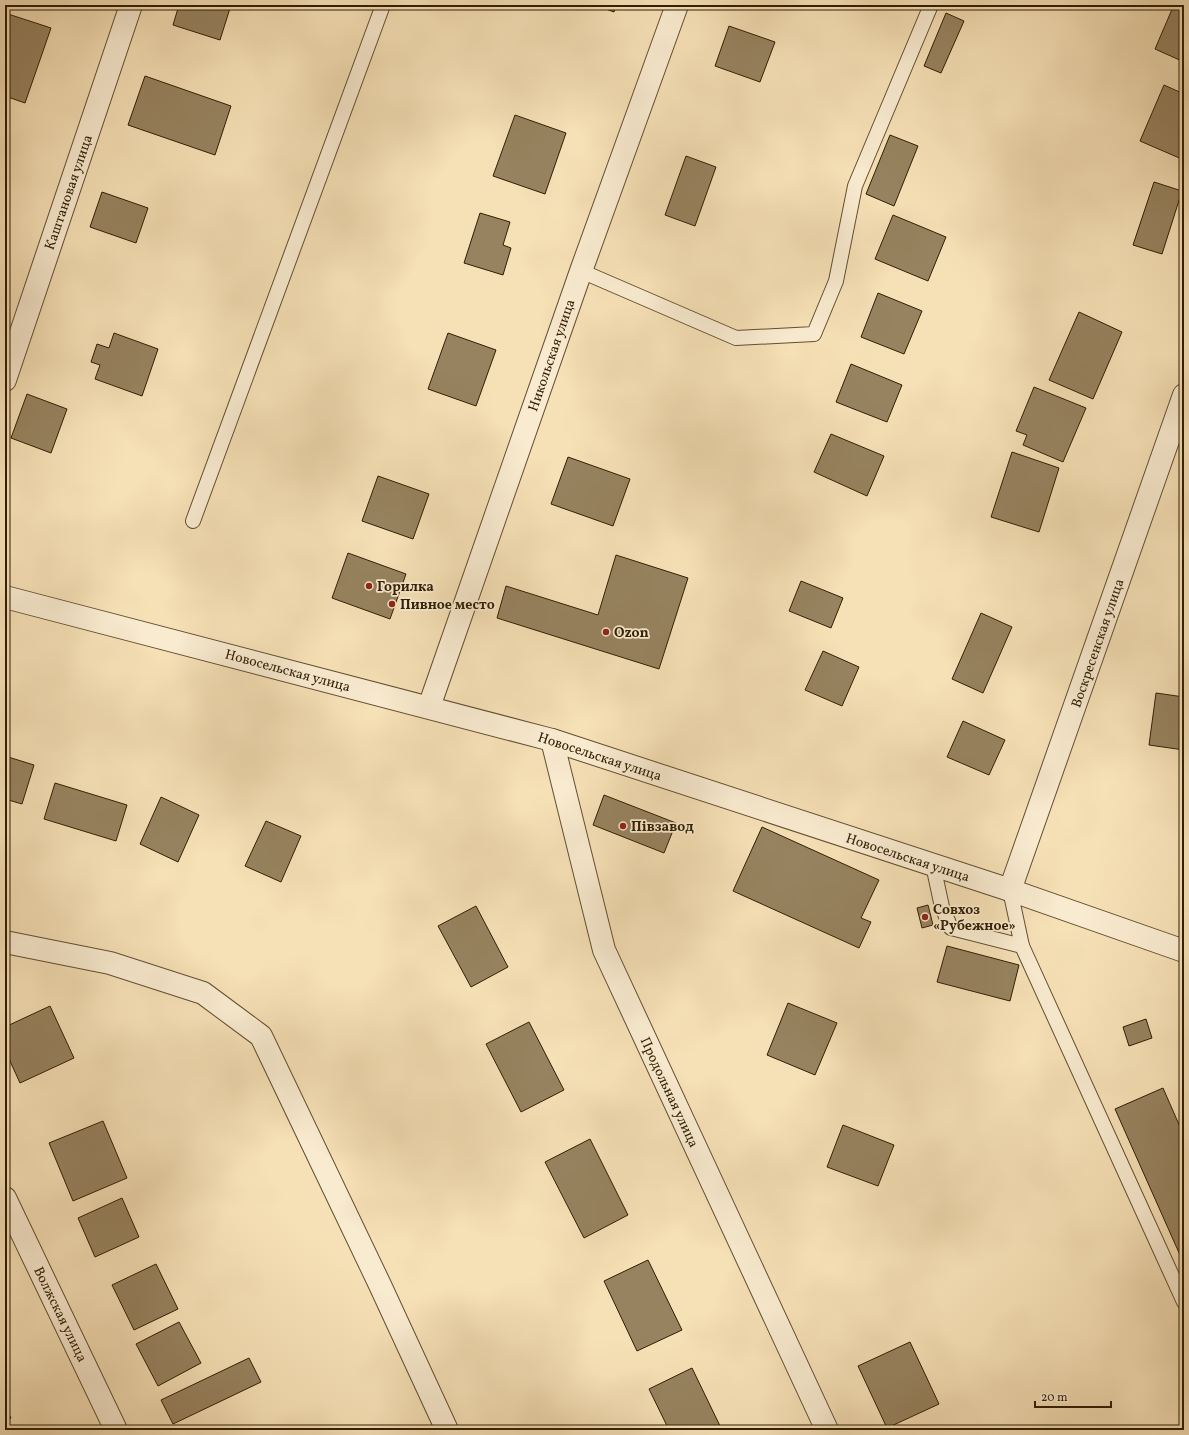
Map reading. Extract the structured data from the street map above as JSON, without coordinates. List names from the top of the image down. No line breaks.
{"streets":{"street":["Каштановая улица","Никольская улица","Воскресенская улица","Новосельская улица","Продольная улица","Волжская улица"]},"crossings":[["Никольская улица","Новосельская улица"],["Воскресенская улица","Новосельская улица"],["Новосельская улица","Продольная улица"]],"places":["Горилка","Пивное место","Ozon","Пiвзавод","Совхоз «Рубежное»"],"scale_bar":"20 m"}
